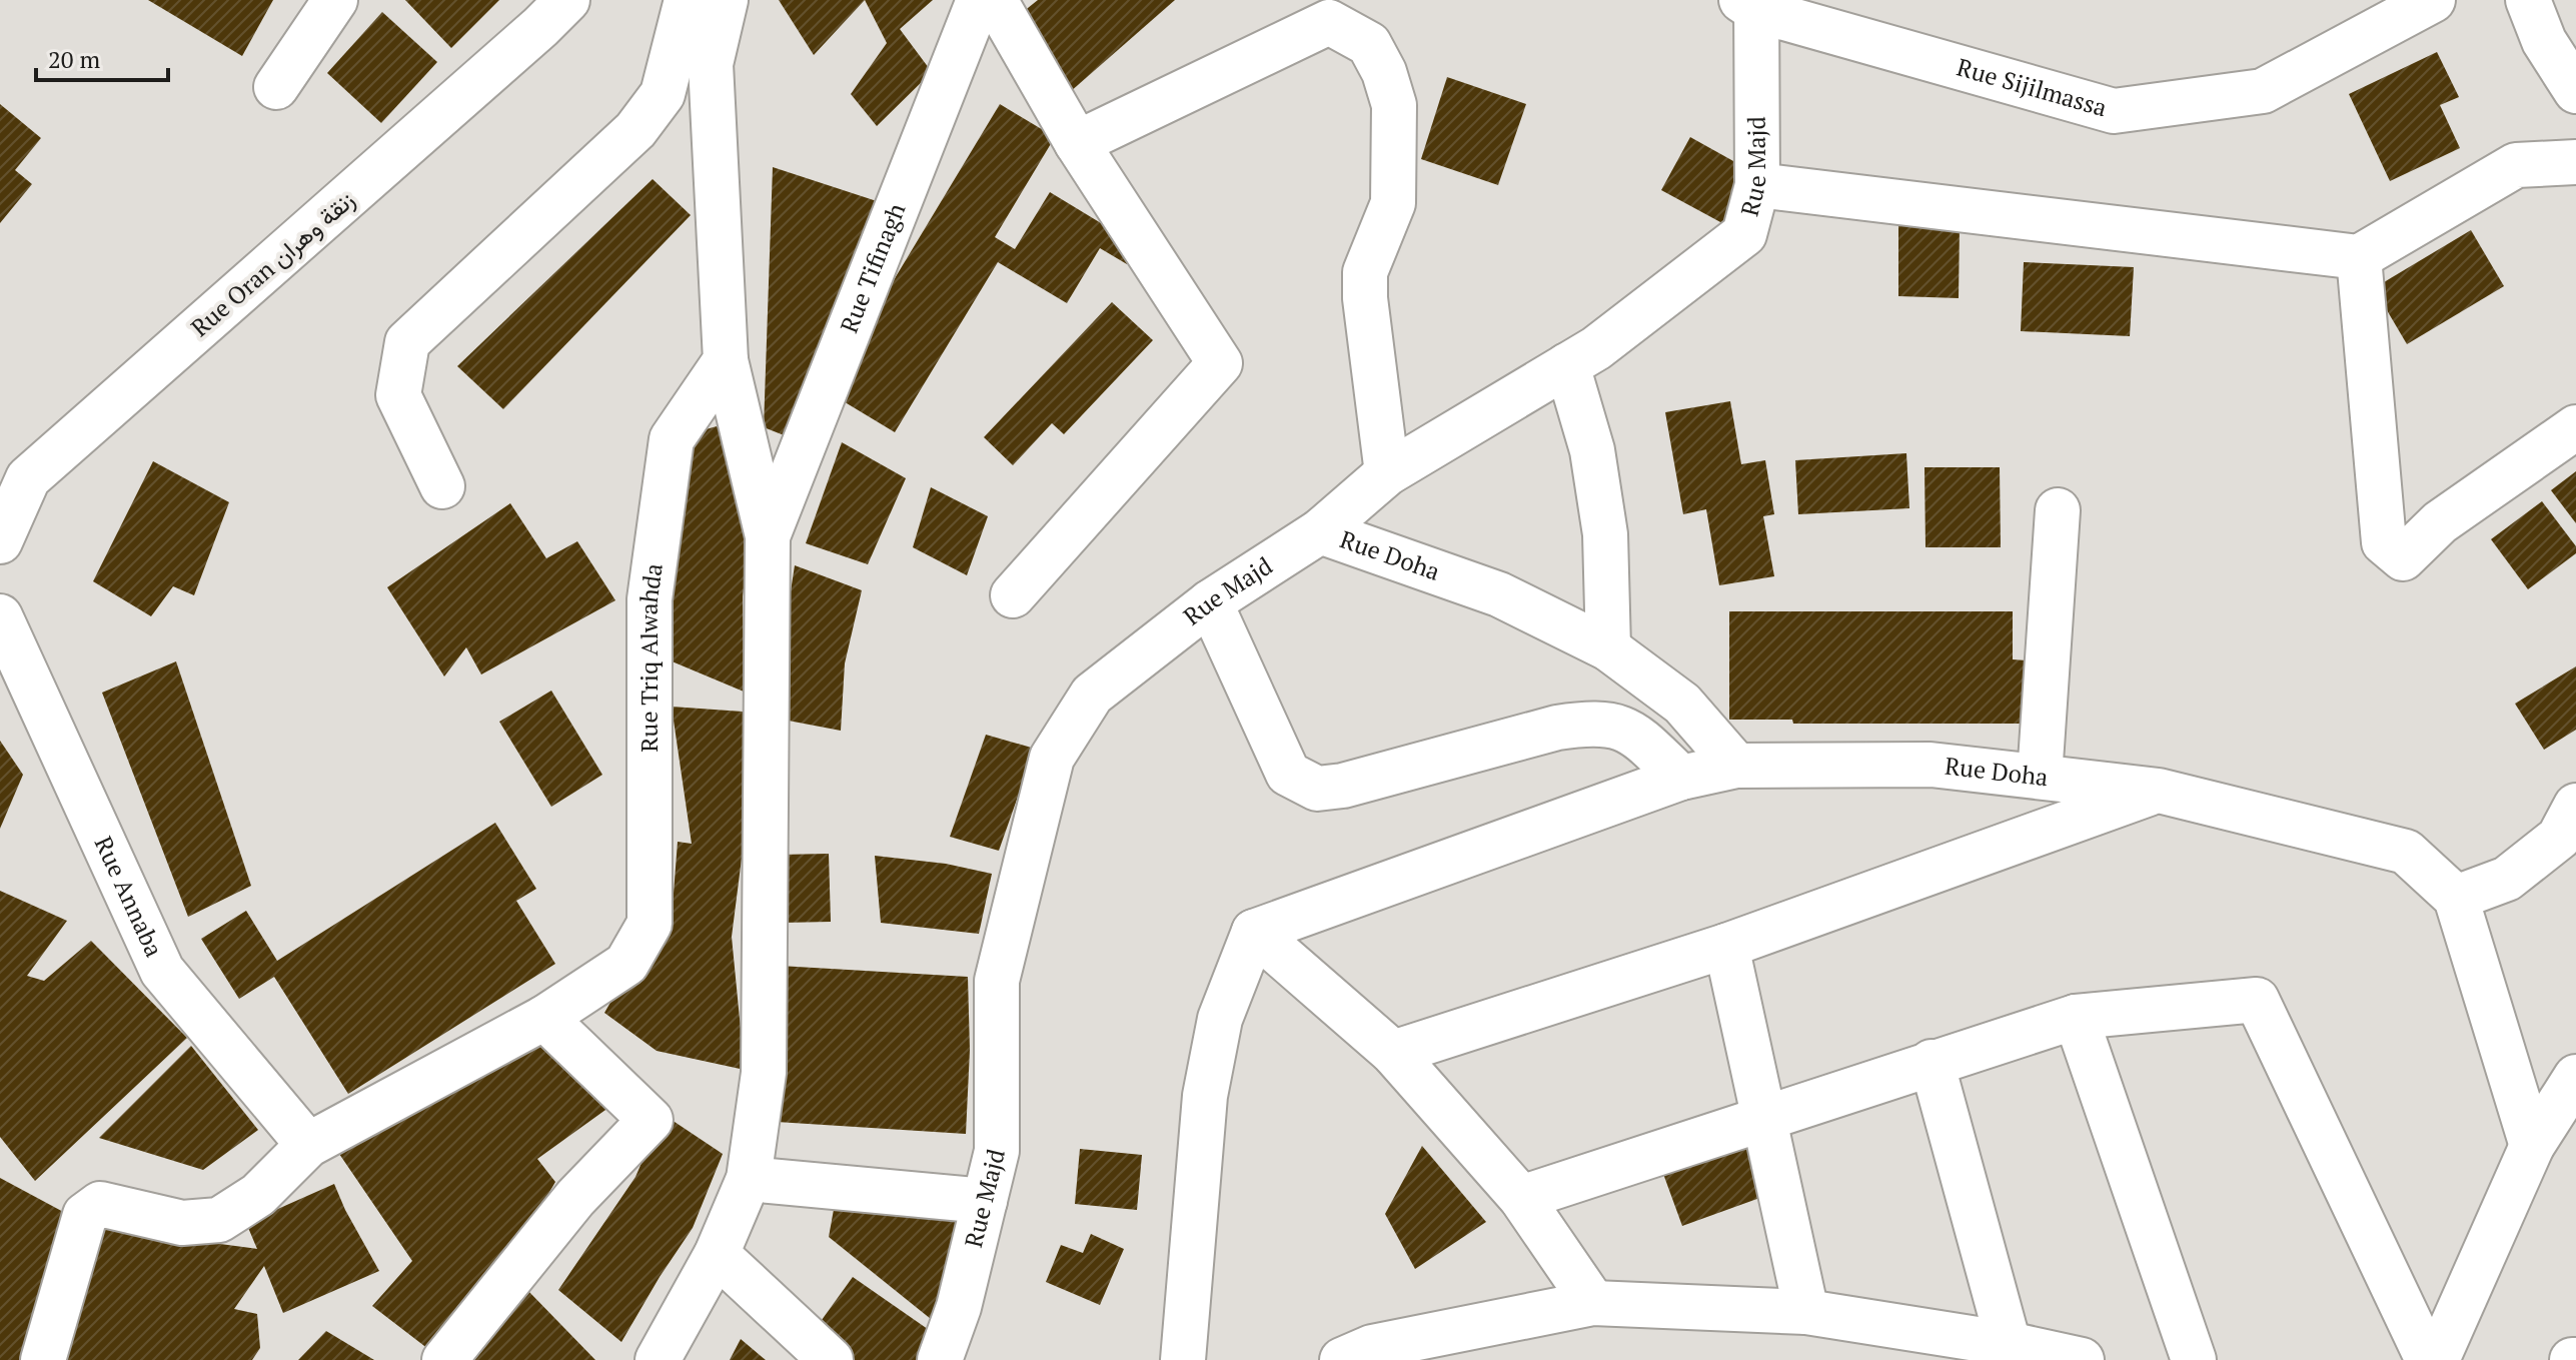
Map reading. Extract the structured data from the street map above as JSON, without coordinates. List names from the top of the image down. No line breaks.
{"streets":{"street":["Rue Sijilmassa","Rue Majd","Rue Oran زنقة وهران","Rue Tifinagh","Rue Doha","Rue Triq Alwahda","Rue Annaba"]},"crossings":[["Rue Sijilmassa","Rue Majd"],["Rue Majd","Rue Doha"],["Rue Triq Alwahda","Rue Annaba"]],"scale_bar":"20 m"}
